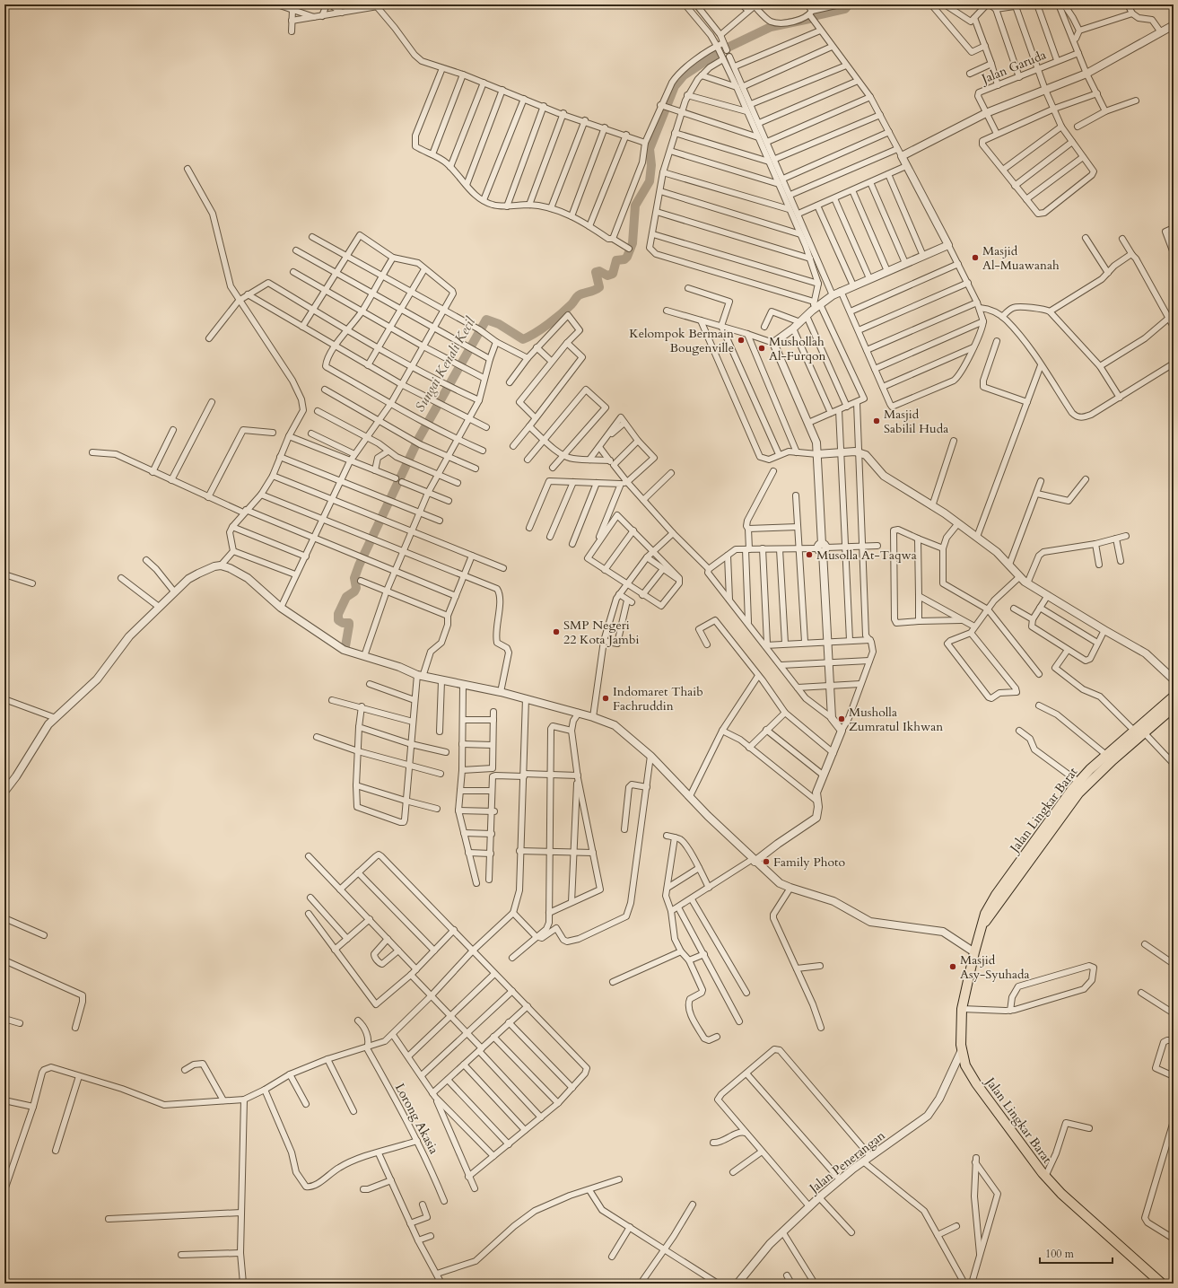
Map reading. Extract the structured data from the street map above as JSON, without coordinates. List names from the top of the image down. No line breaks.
{"streets":{"highway":["Jalan Lingkar Barat"],"street":["Jalan Garuda","Lorong Akasia","Jalan Penerangan"]},"crossings":[["Jalan Lingkar Barat","Jalan Penerangan"]],"water":["Sungai Kenali Kecil"],"places":["Masjid Al-Muawanah","Kelompok Bermain Bougenville","Mushollah Al-Furqon","Masjid Sabilil Huda","Musolla At-Taqwa","SMP Negeri 22 Kota Jambi","Indomaret Thaib Fachruddin","Musholla Zumratul Ikhwan","Family Photo","Masjid Asy-Syuhada"],"scale_bar":"100 m"}
